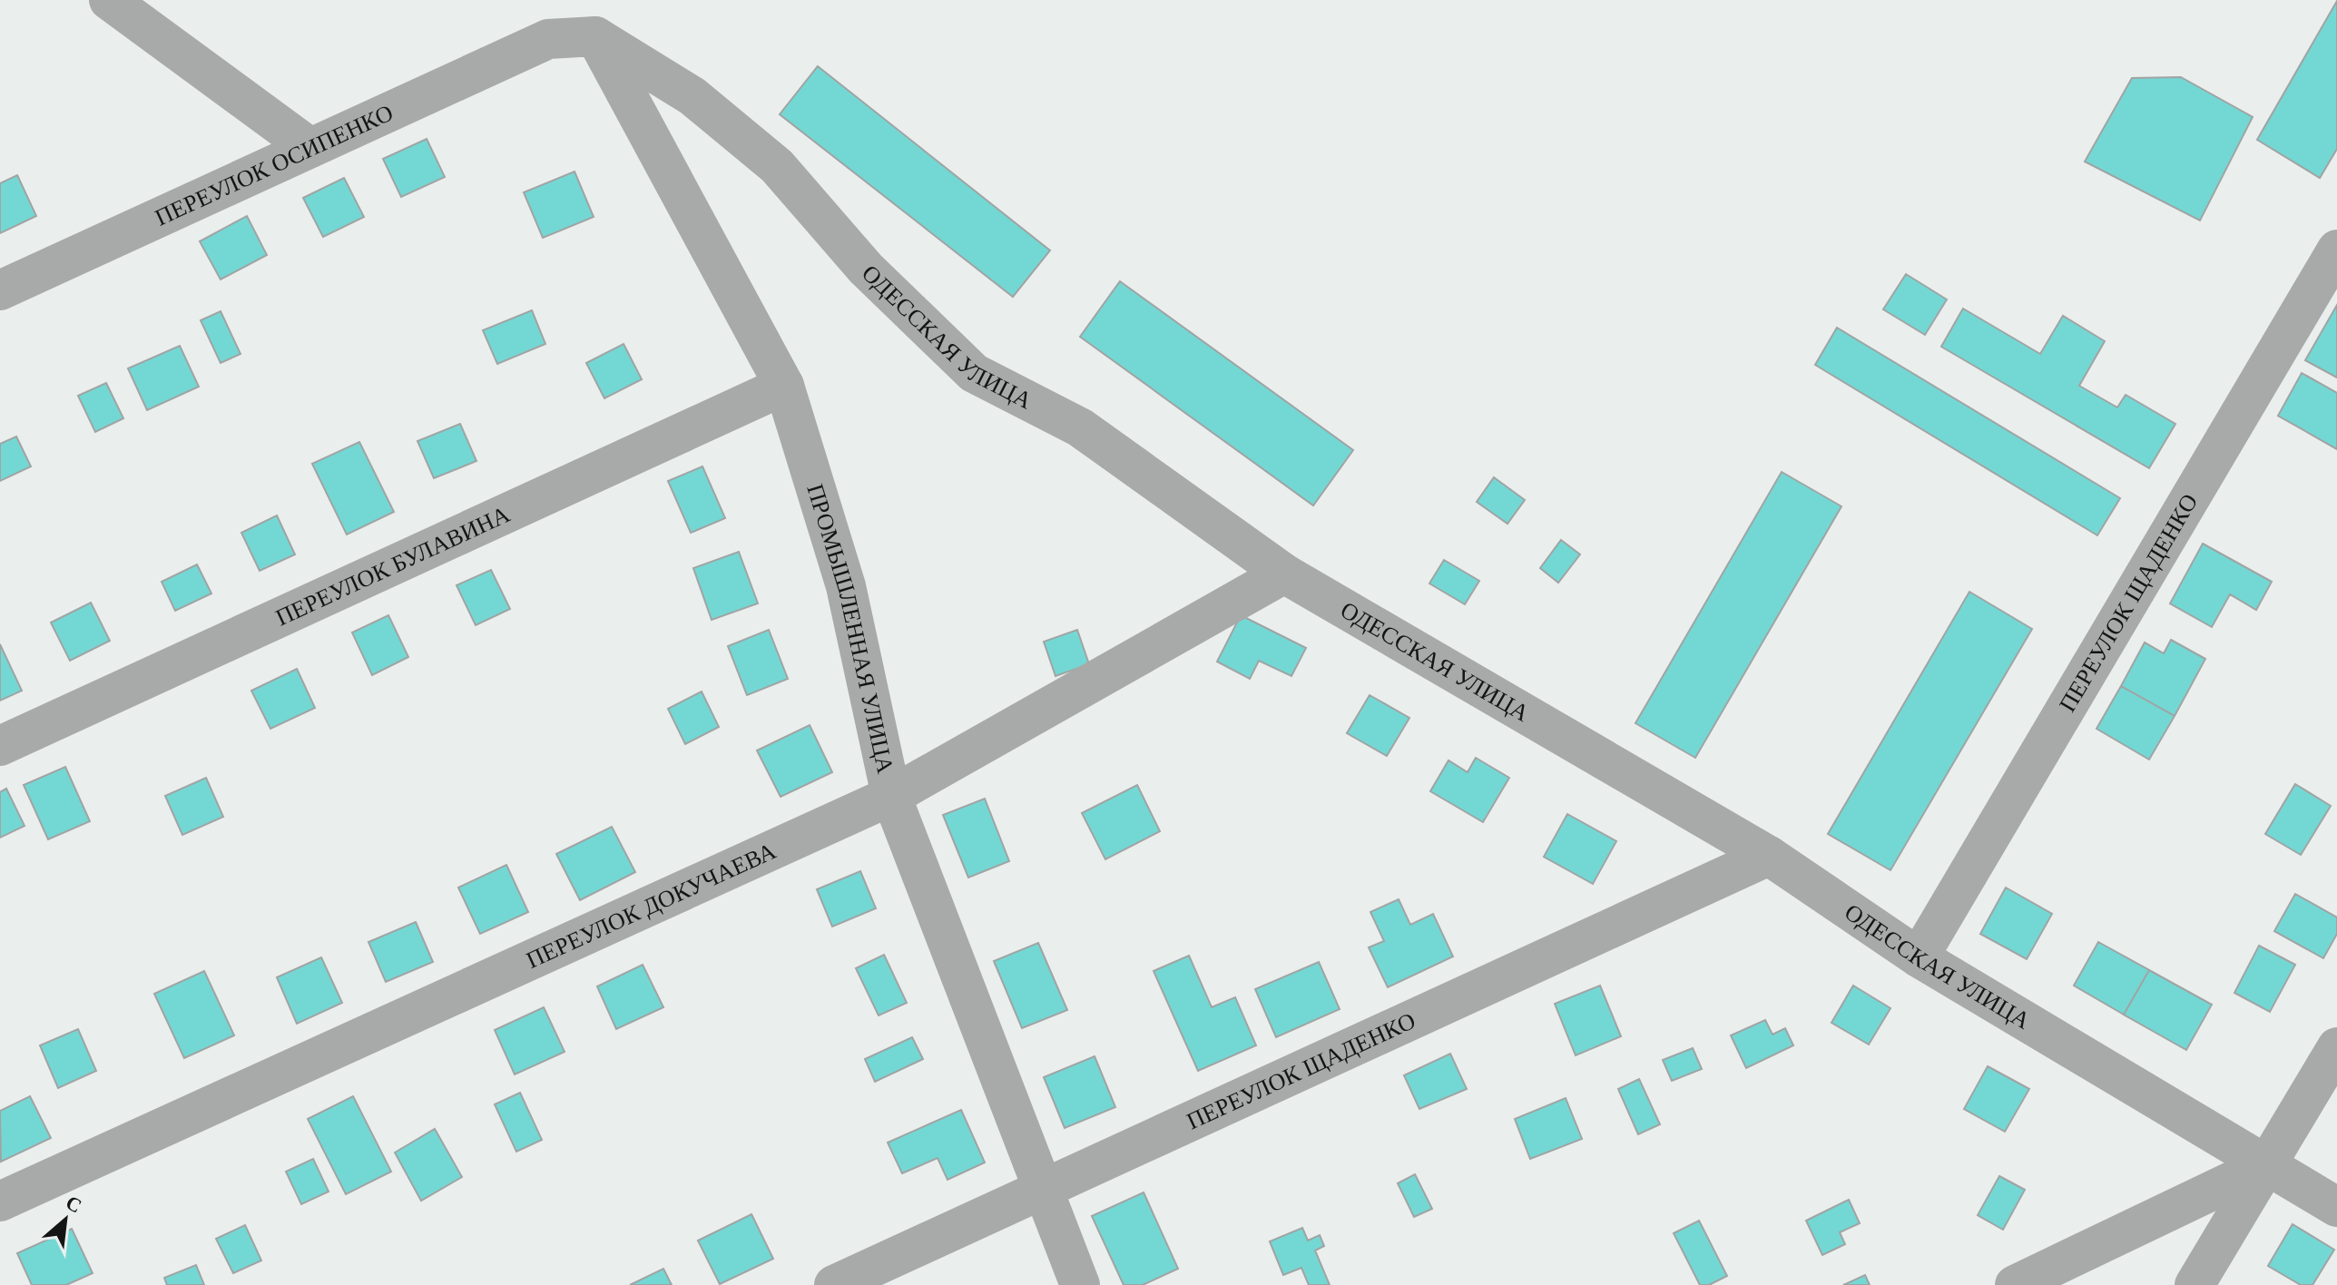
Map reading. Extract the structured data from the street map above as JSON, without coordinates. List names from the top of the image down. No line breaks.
{"streets":{"street":["ПЕРЕУЛОК ОСИПЕНКО","ОДЕССКАЯ УЛИЦА","ПЕРЕУЛОК БУЛАВИНА","ПЕРЕУЛОК ЩАДЕНКО","ПРОМЫШЛЕННАЯ УЛИЦА","ПЕРЕУЛОК ДОКУЧАЕВА"]},"crossings":[["ПЕРЕУЛОК ОСИПЕНКО","ОДЕССКАЯ УЛИЦА"],["ПЕРЕУЛОК ОСИПЕНКО","ПРОМЫШЛЕННАЯ УЛИЦА"],["ОДЕССКАЯ УЛИЦА","ПЕРЕУЛОК ЩАДЕНКО"],["ОДЕССКАЯ УЛИЦА","ПРОМЫШЛЕННАЯ УЛИЦА"],["ОДЕССКАЯ УЛИЦА","ПЕРЕУЛОК ДОКУЧАЕВА"],["ПЕРЕУЛОК БУЛАВИНА","ПРОМЫШЛЕННАЯ УЛИЦА"],["ПЕРЕУЛОК ЩАДЕНКО","ПРОМЫШЛЕННАЯ УЛИЦА"],["ПРОМЫШЛЕННАЯ УЛИЦА","ПЕРЕУЛОК ДОКУЧАЕВА"]],"north":"top right"}
